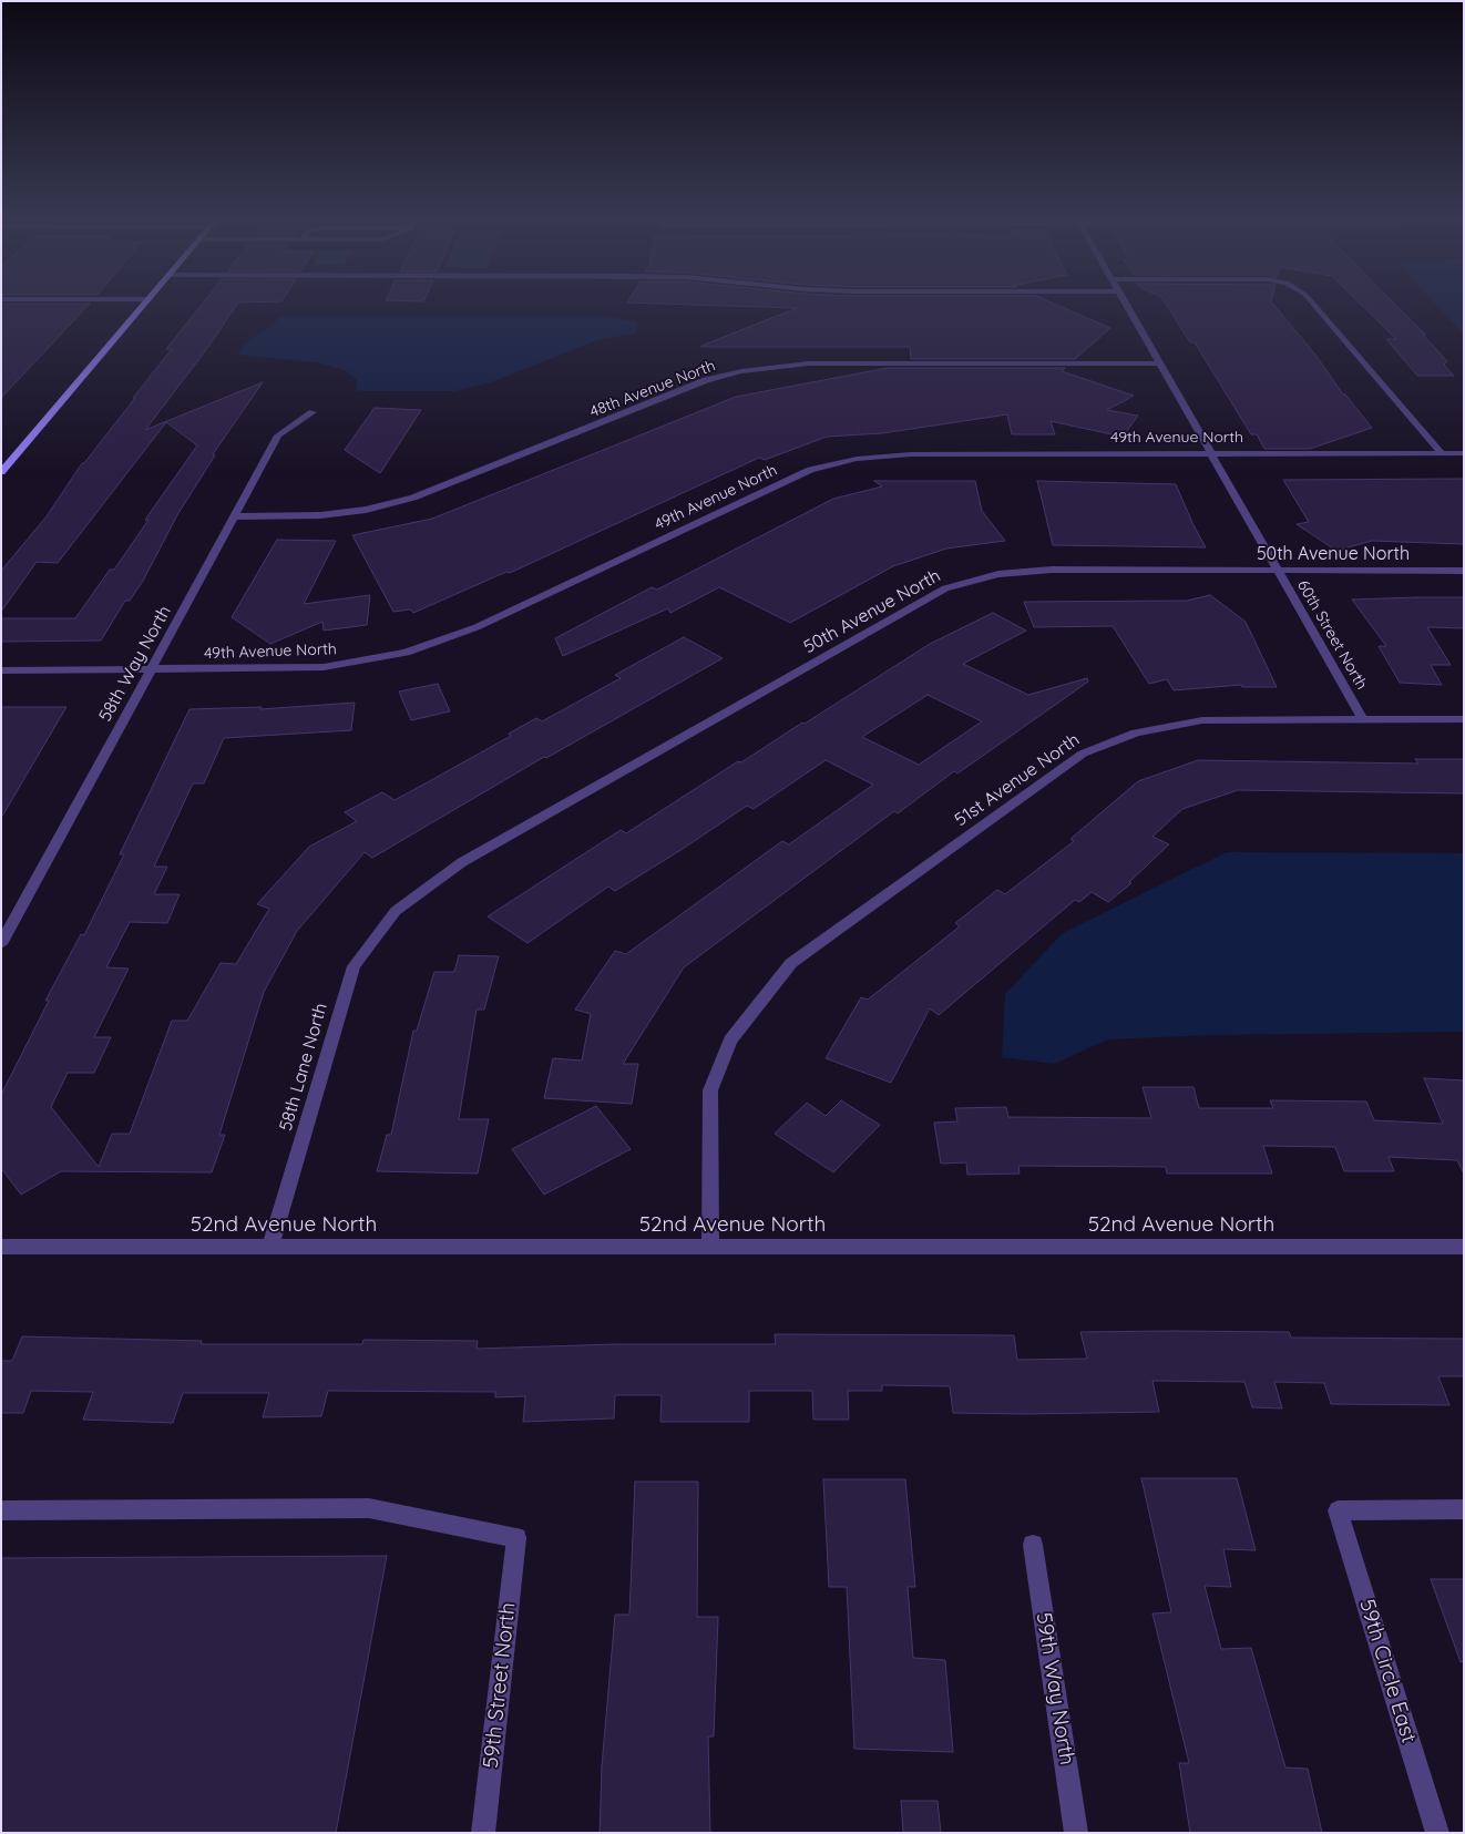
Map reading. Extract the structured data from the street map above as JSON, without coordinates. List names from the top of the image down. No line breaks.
{"streets":{"street":["48th Avenue North","49th Avenue North","50th Avenue North","60th Street North","58th Way North","51st Avenue North","58th Lane North","52nd Avenue North","59th Circle East","59th Street North","59th Way North"]},"crossings":[["48th Avenue North","60th Street North"],["48th Avenue North","58th Way North"],["49th Avenue North","60th Street North"],["49th Avenue North","58th Way North"],["50th Avenue North","60th Street North"],["50th Avenue North","58th Lane North"],["60th Street North","51st Avenue North"],["51st Avenue North","52nd Avenue North"],["58th Lane North","52nd Avenue North"]]}
